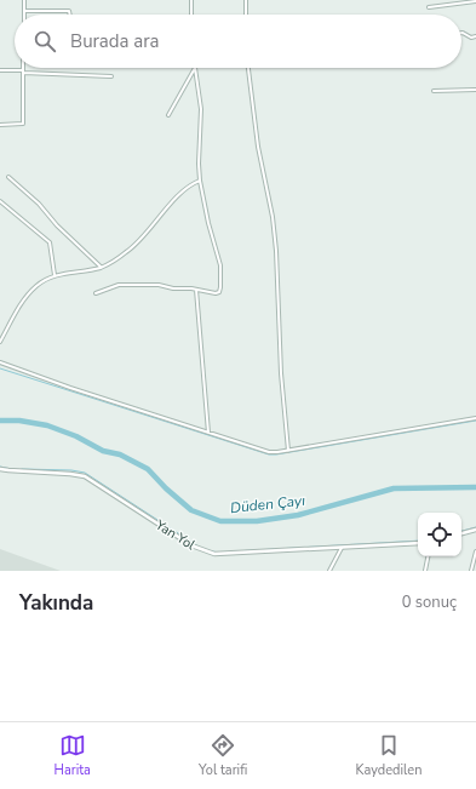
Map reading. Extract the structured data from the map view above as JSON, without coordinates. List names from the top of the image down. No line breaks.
{"streets":{"street":["Yan Yol"]},"water":["Düden Çayı"],"page":{"search":"Burada ara","heading":["Yakında","0 sonuç"],"nav":["Harita","Yol tarifi","Kaydedilen"]}}
